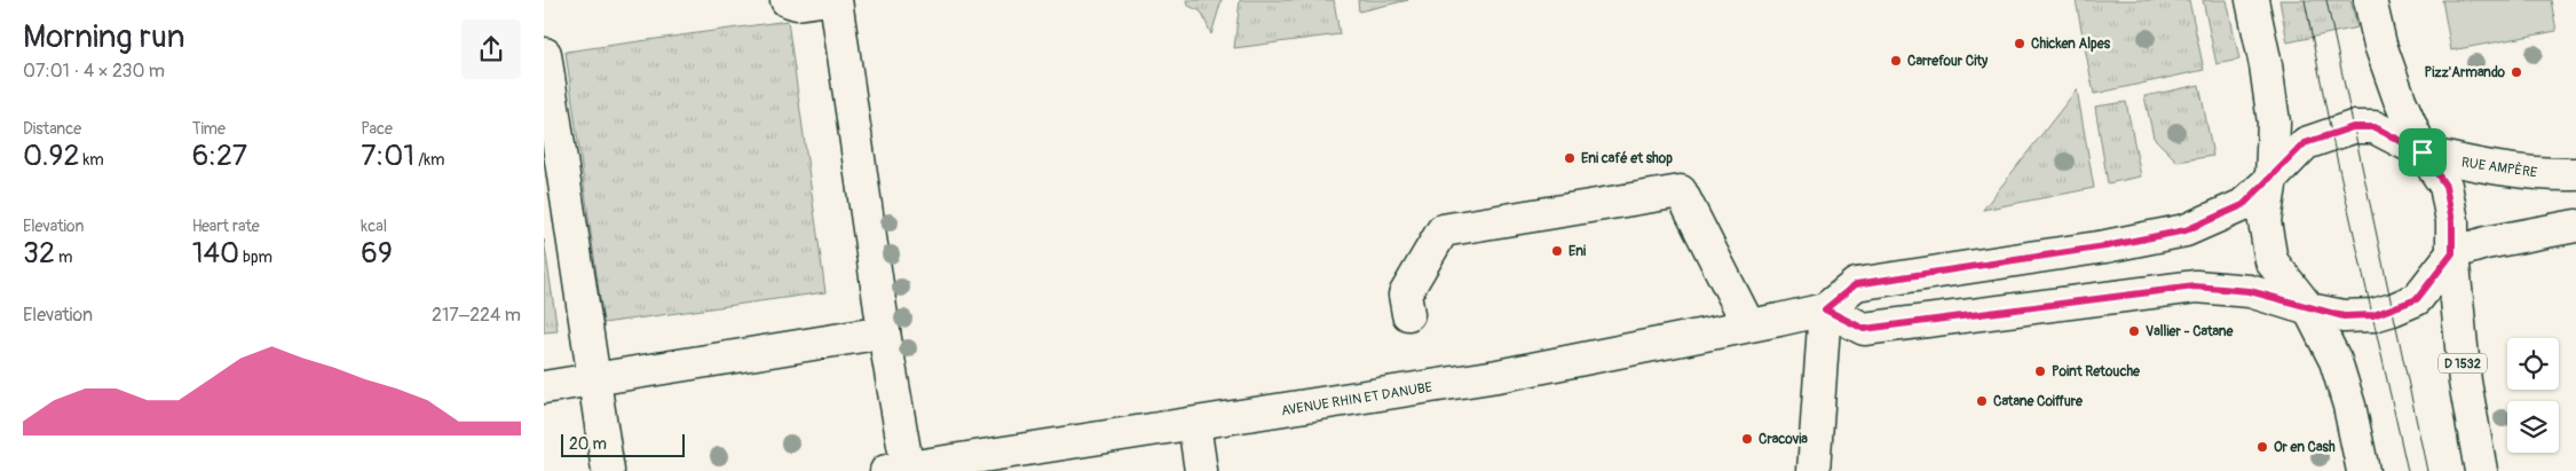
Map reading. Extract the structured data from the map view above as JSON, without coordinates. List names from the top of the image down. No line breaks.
{"streets":{"street":["RUE AMPÈRE","D 1532","AVENUE RHIN ET DANUBE"]},"crossings":[["RUE AMPÈRE","D 1532"],["RUE AMPÈRE","AVENUE RHIN ET DANUBE"],["D 1532","AVENUE RHIN ET DANUBE"]],"places":["Chicken Alpes","Carrefour City","Pizz'Armando","Eni café et shop","Eni","Vallier - Catane","Point Retouche","Catane Coiffure","Cracovia","Or en Cash"],"scale_bar":"20 m","page":{"heading":["Morning run","07:01 · 4 × 230 m"],"stats":[["Distance","0.92 km"],["Time","6:27"],["Pace","7:01 /km"],["Elevation","32 m"],["Heart rate","140 bpm"],["kcal","69"]],"chart":["Elevation","217–224 m"],"scale":"20 m"}}
